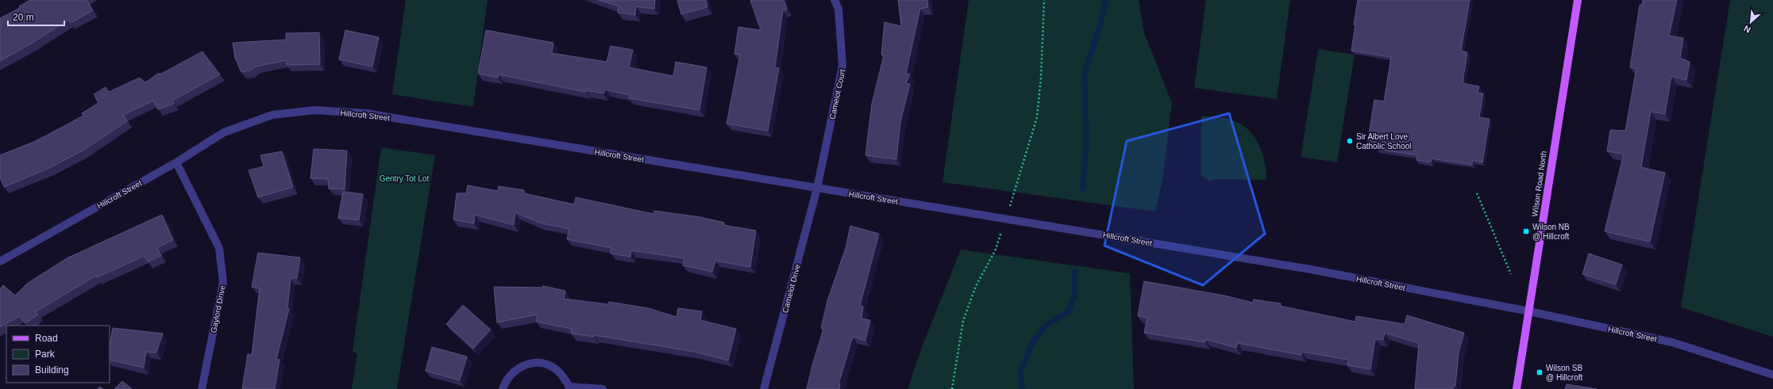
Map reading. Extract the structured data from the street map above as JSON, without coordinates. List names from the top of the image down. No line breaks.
{"streets":{"main road":["Wilson Road North"],"street":["Camelot Court","Hillcroft Street","Camelot Drive","Gaylord Drive"]},"crossings":[["Camelot Court","Hillcroft Street"],["Camelot Court","Camelot Drive"],["Hillcroft Street","Wilson Road North"],["Hillcroft Street","Camelot Drive"],["Hillcroft Street","Gaylord Drive"]],"parks":["Gentry Tot Lot"],"places":{"other":["Sir Albert Love Catholic School"],"transit":["Wilson NB @ Hillcroft","Wilson SB @ Hillcroft"]},"legend":["Road","Park","Building"],"scale_bar":"20 m","north":"bottom left"}
